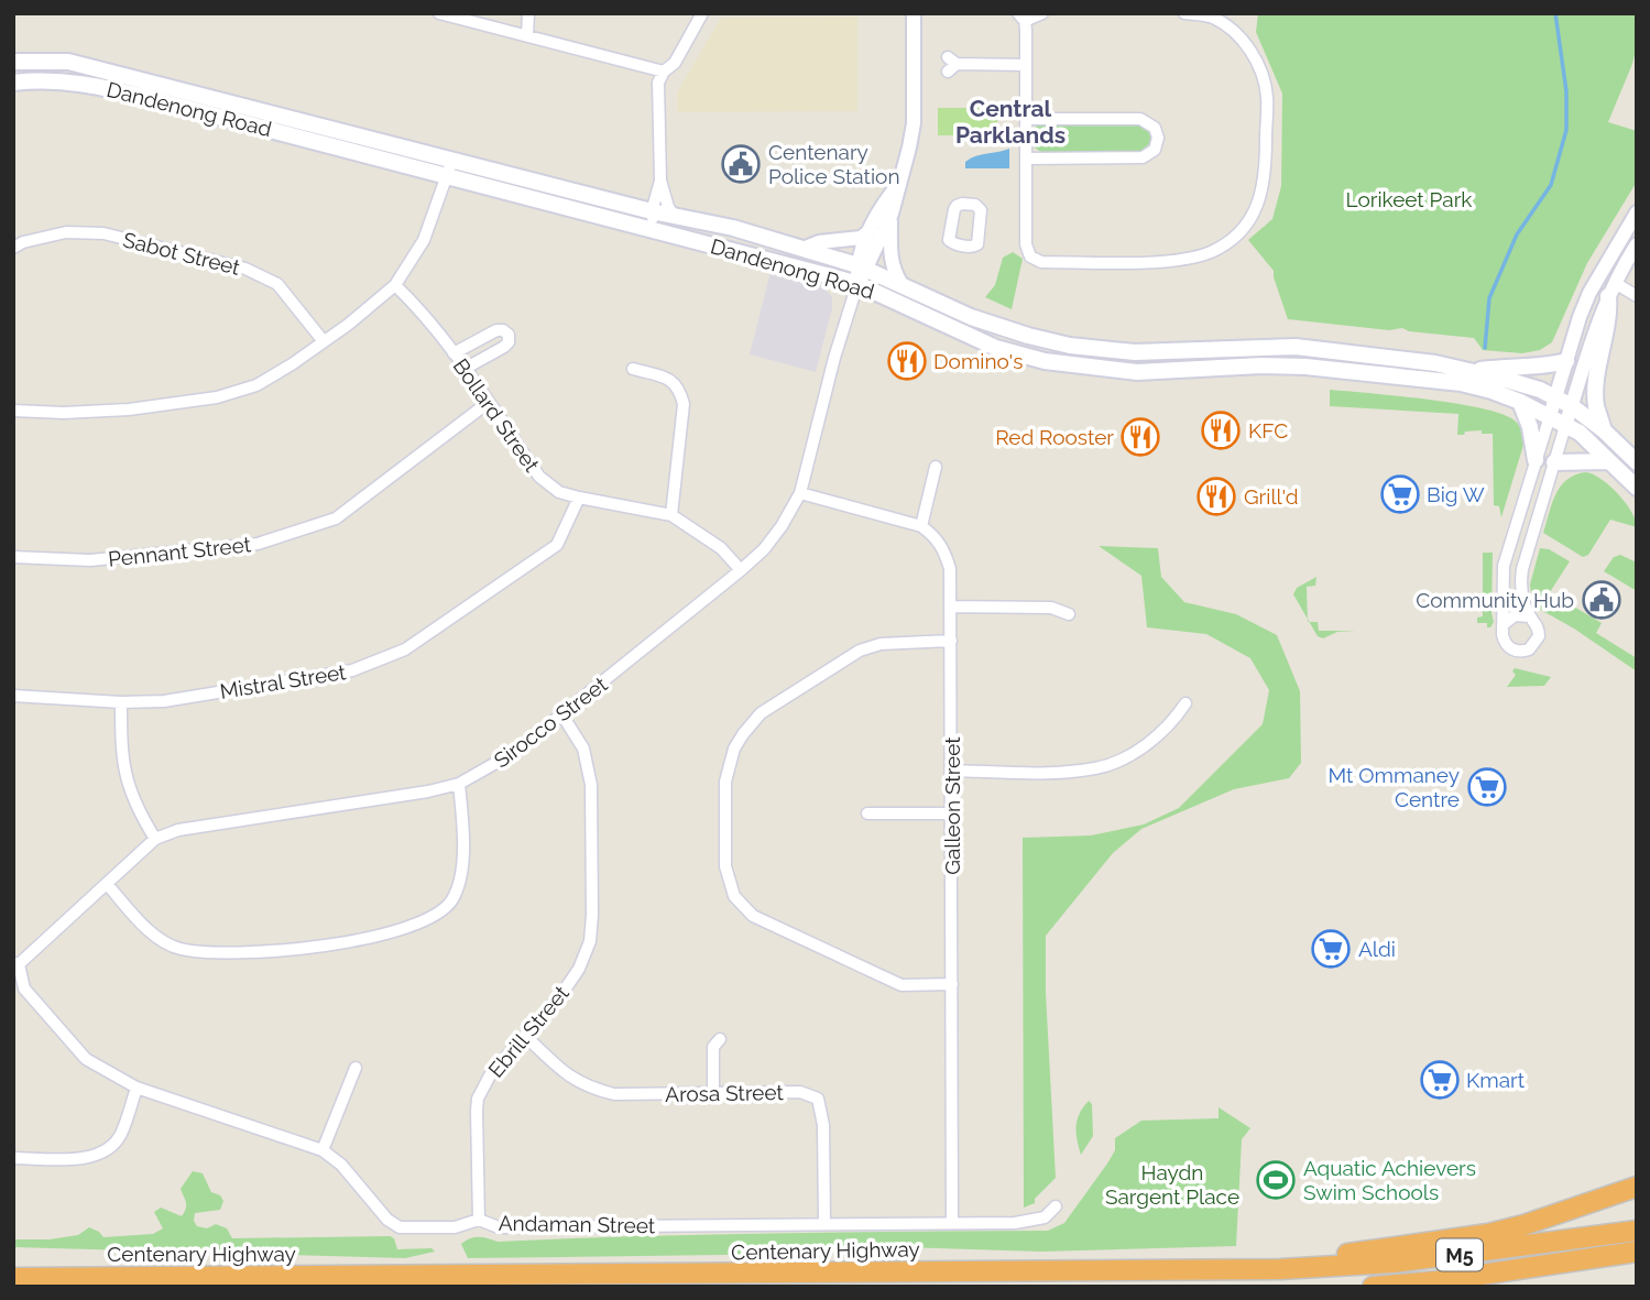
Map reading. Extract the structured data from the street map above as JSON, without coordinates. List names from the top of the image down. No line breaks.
{"streets":{"highway":["Centenary Highway","M5"],"main road":["Dandenong Road"],"street":["Sabot Street","Bollard Street","Pennant Street","Mistral Street","Sirocco Street","Galleon Street","Ebrill Street","Arosa Street","Andaman Street"]},"crossings":[["Dandenong Road","Sirocco Street"],["Bollard Street","Pennant Street"],["Bollard Street","Mistral Street"],["Bollard Street","Sirocco Street"],["Sirocco Street","Ebrill Street"],["Sirocco Street","Andaman Street"],["Galleon Street","Andaman Street"],["Ebrill Street","Arosa Street"],["Ebrill Street","Andaman Street"],["Arosa Street","Andaman Street"]],"districts":["Central Parklands"],"parks":["Lorikeet Park","Haydn Sargent Place"],"places":{"public building":["Centenary Police Station","Community Hub"],"restaurant":["Domino's","KFC","Red Rooster","Grill'd"],"supermarket":["Big W","Mt Ommaney Centre","Aldi","Kmart"],"sports":["Aquatic Achievers Swim Schools"]}}
